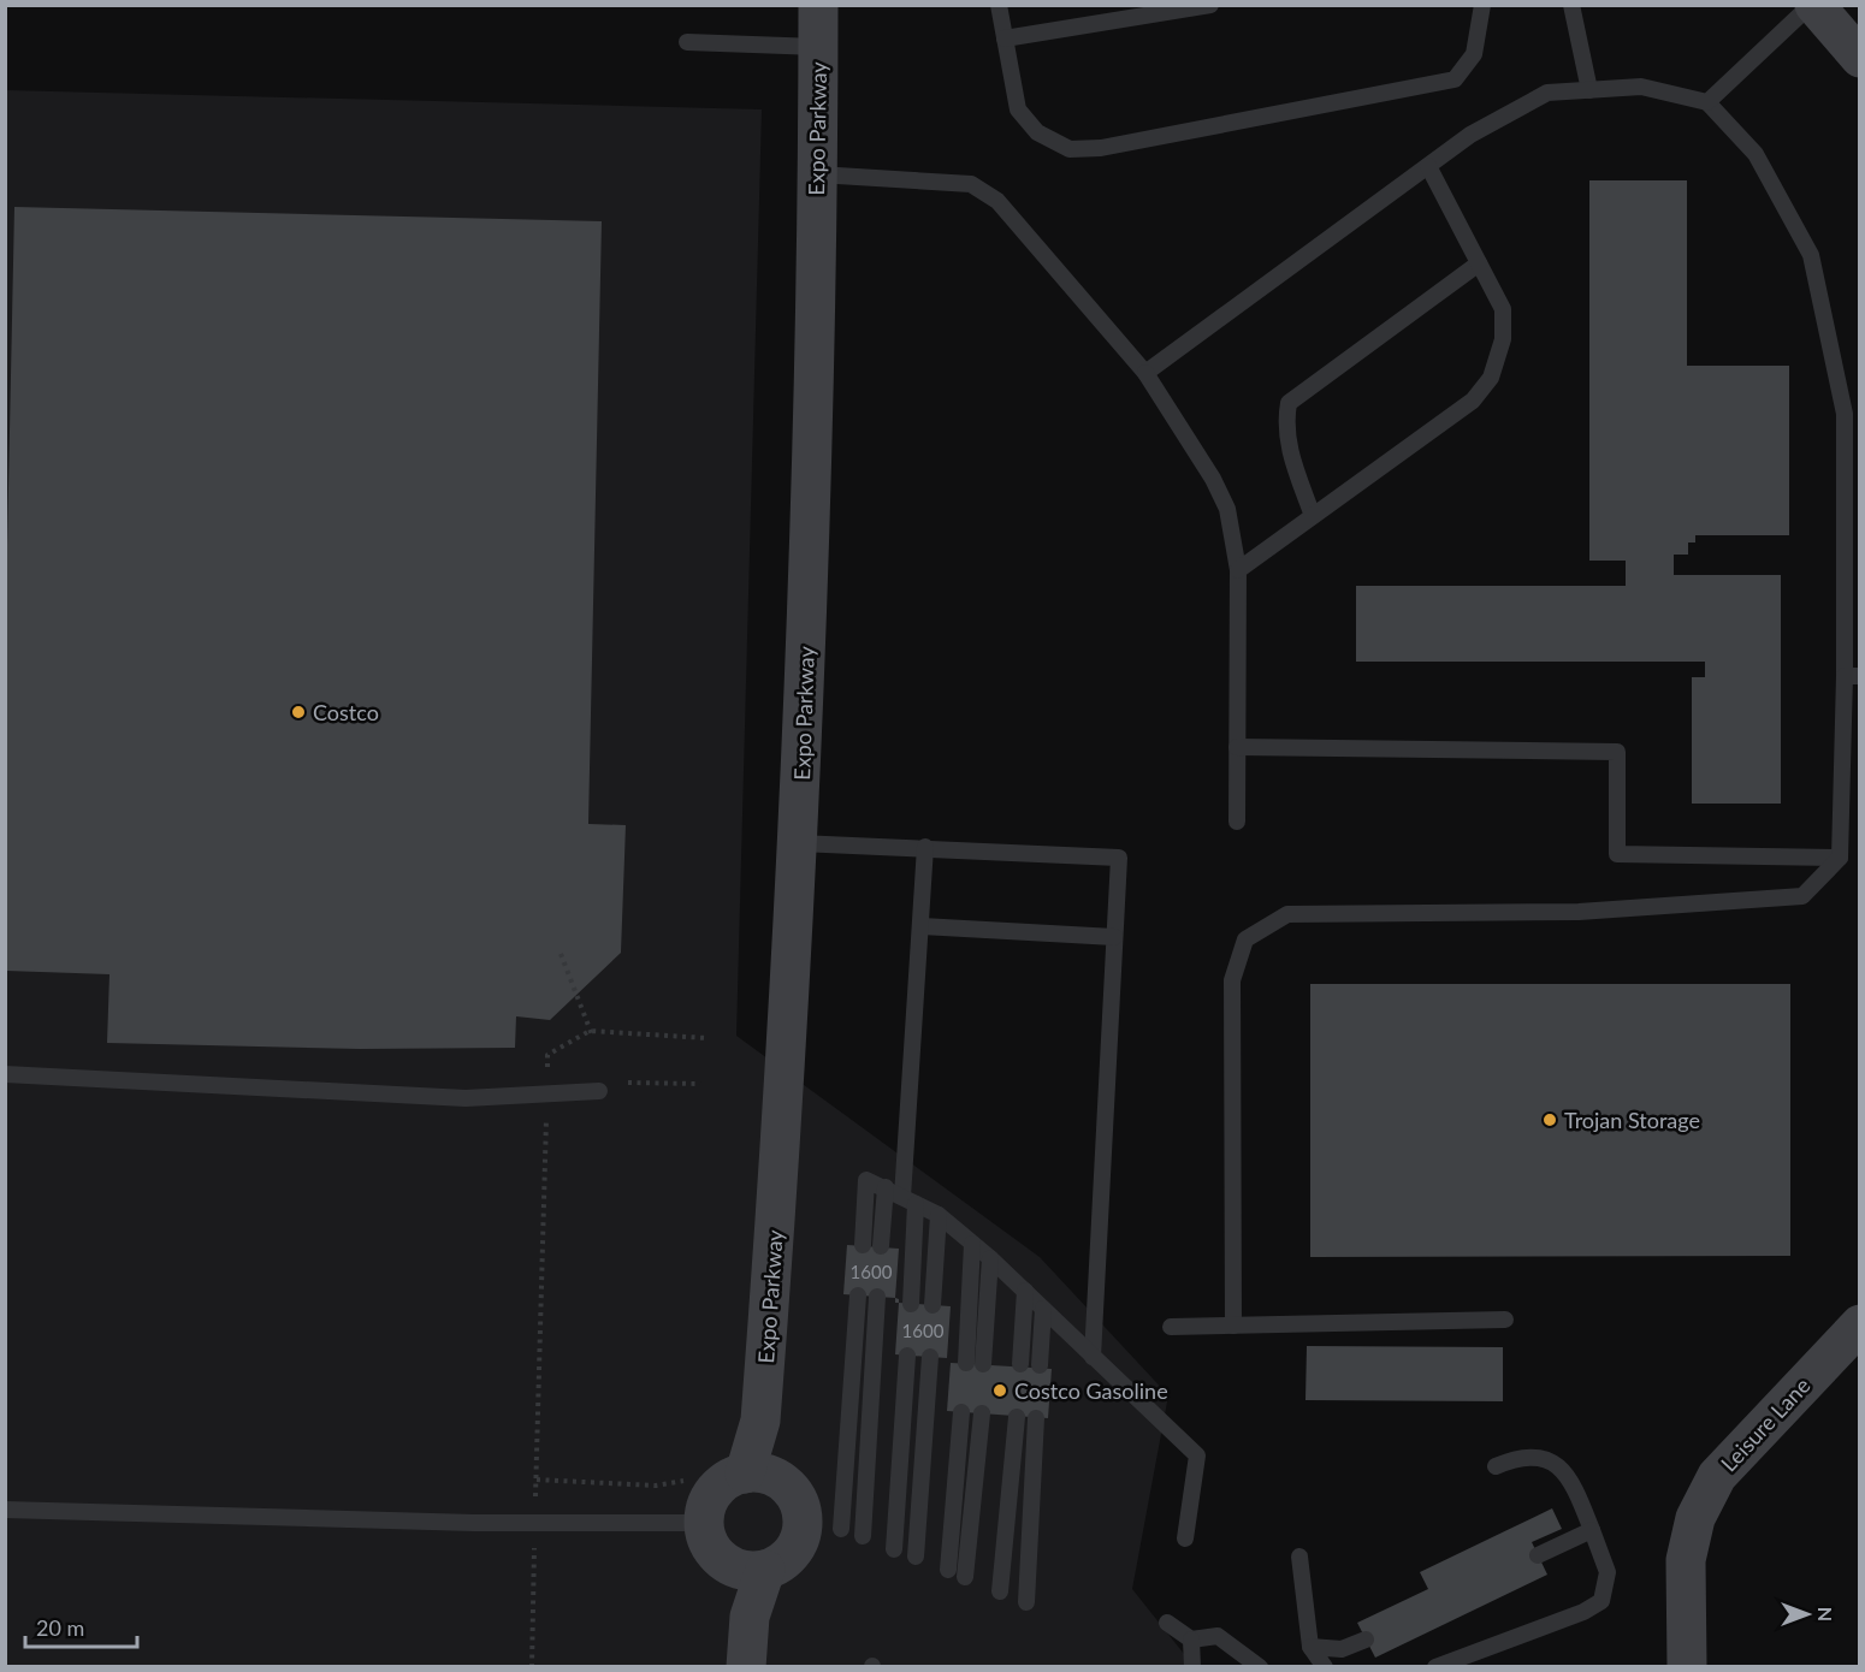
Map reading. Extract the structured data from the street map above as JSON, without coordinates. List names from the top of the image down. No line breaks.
{"streets":{"street":["Expo Parkway","Leisure Lane"]},"places":["Costco","Trojan Storage","Costco Gasoline"],"house_numbers":["1600","1600"],"scale_bar":"20 m","north":"right"}
